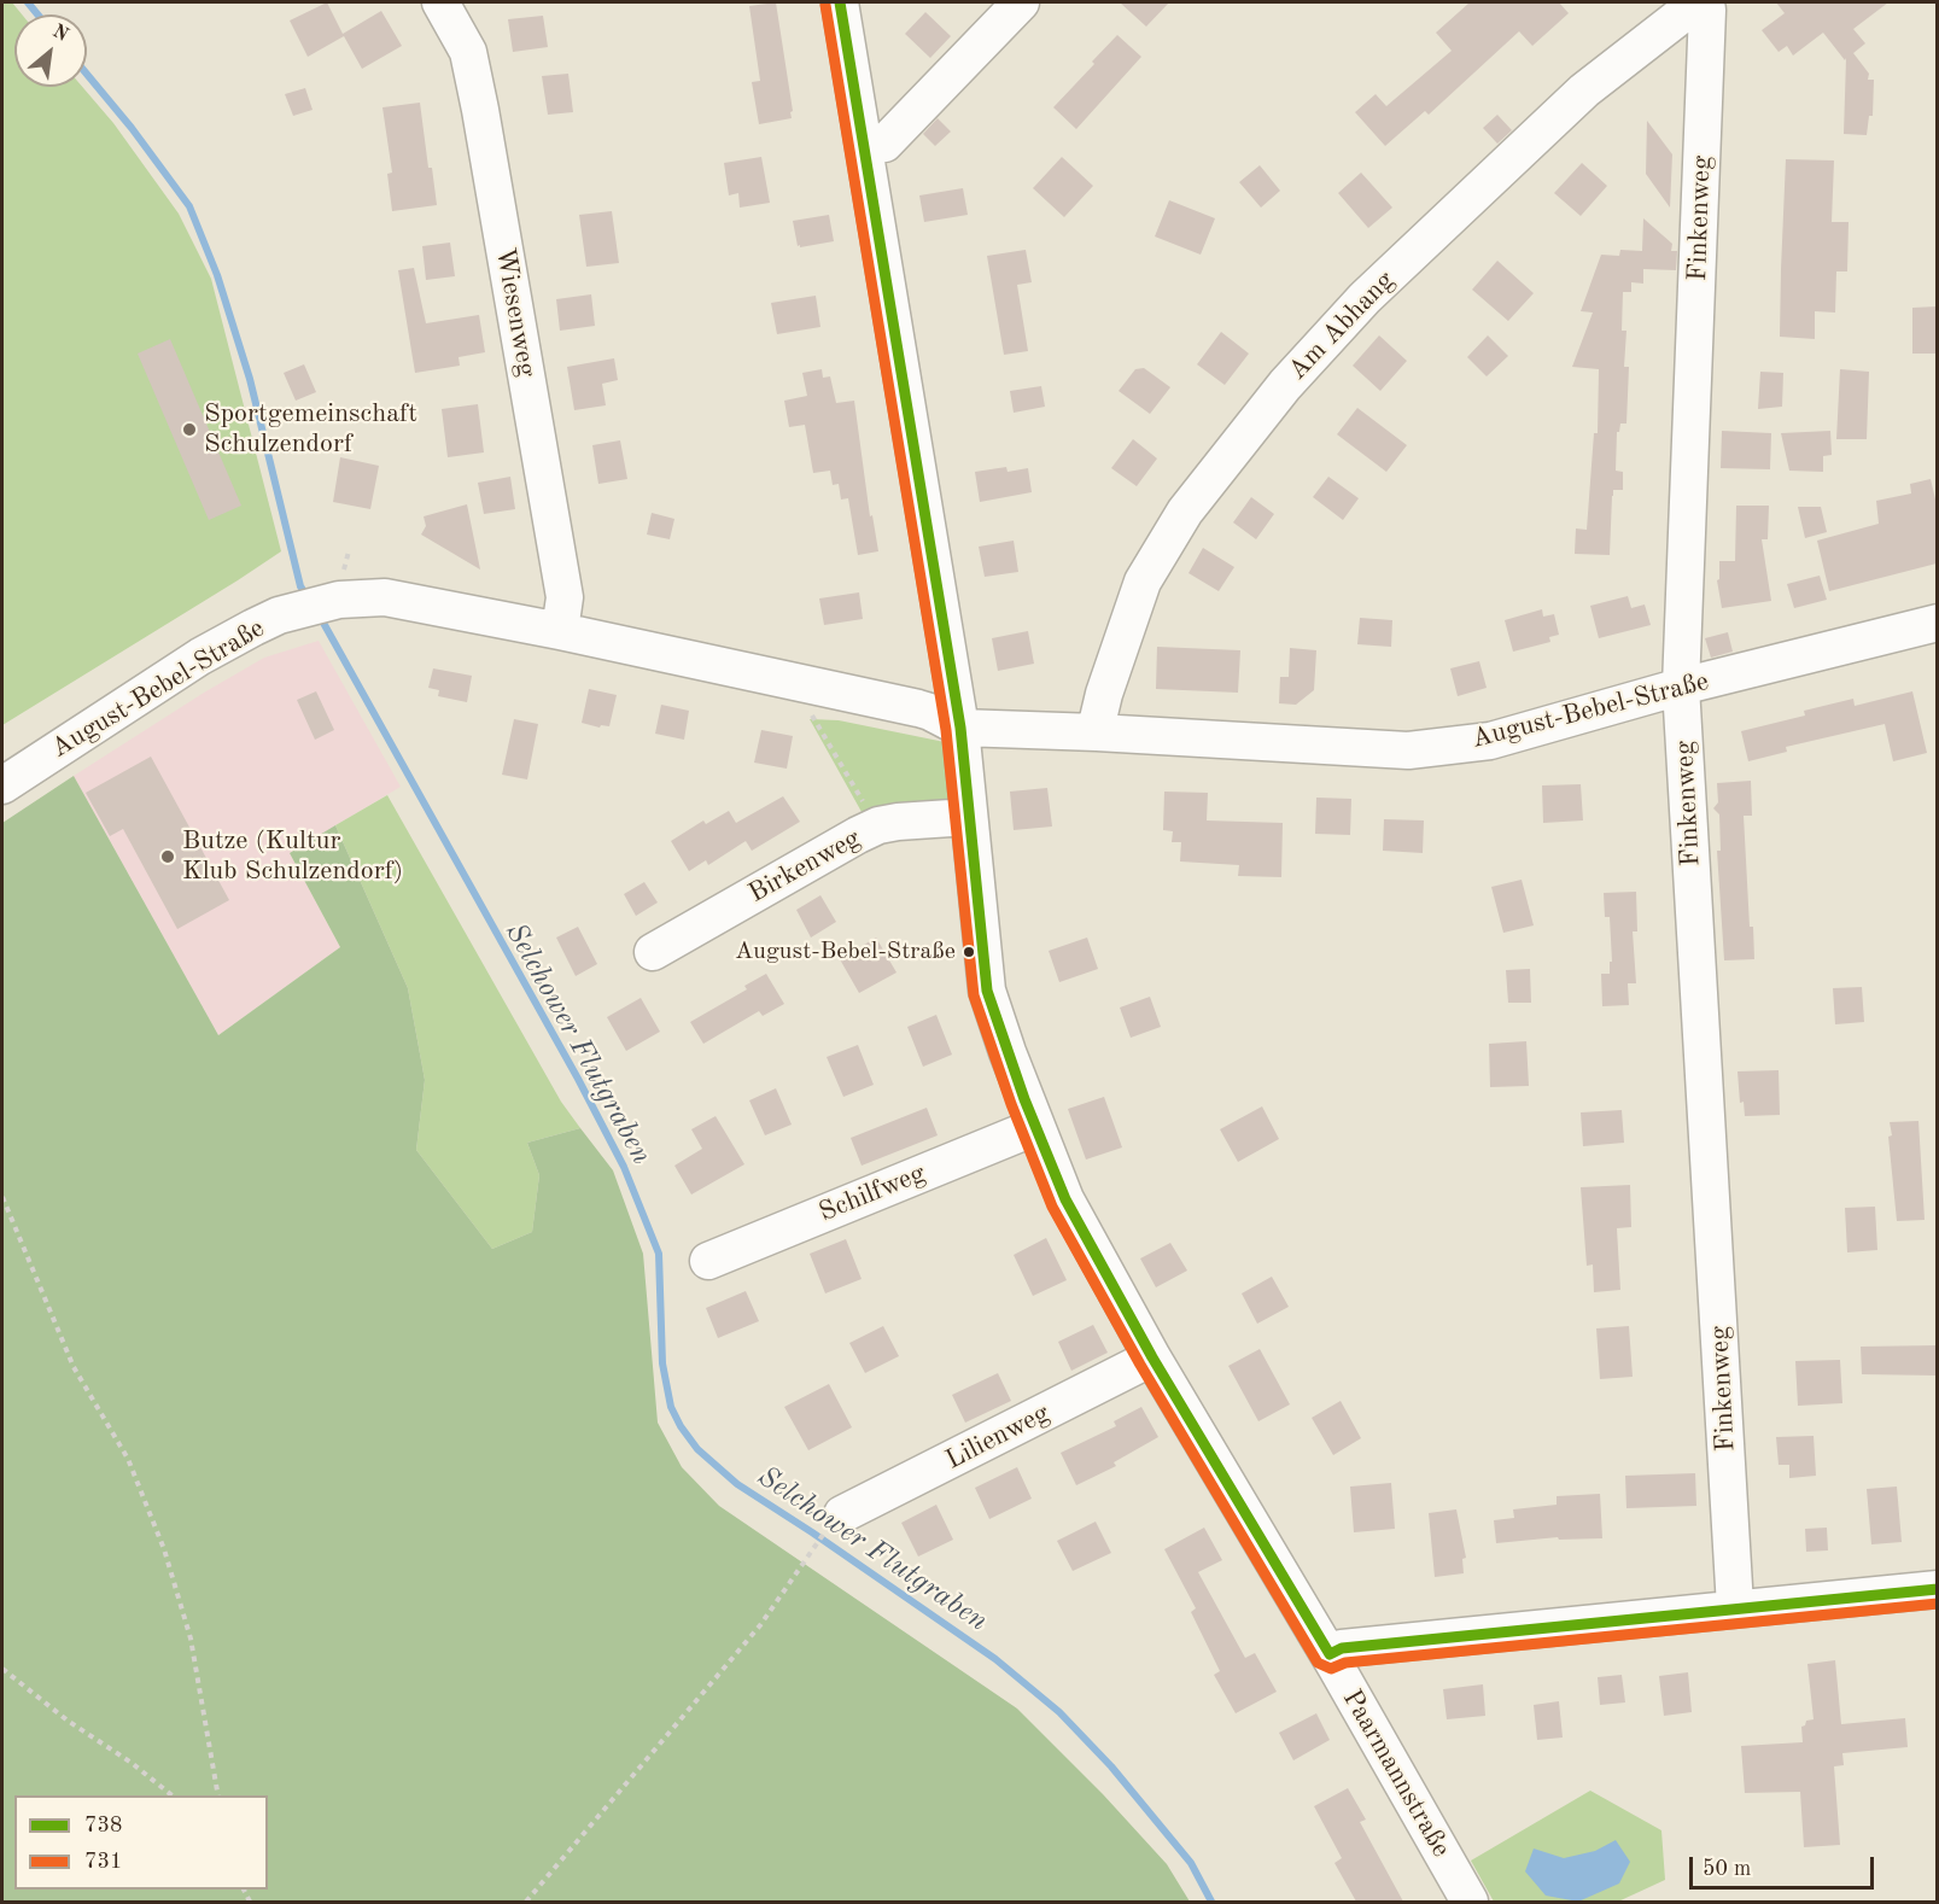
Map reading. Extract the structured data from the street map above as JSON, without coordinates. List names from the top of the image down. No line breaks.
{"streets":{"street":["Finkenweg","Wiesenweg","Am Abhang","August-Bebel-Straße","Birkenweg","Schilfweg","Lilienweg","Paarmannstraße"]},"crossings":[["Finkenweg","Am Abhang"],["Finkenweg","August-Bebel-Straße"],["Wiesenweg","August-Bebel-Straße"],["Am Abhang","August-Bebel-Straße"],["August-Bebel-Straße","Paarmannstraße"],["Birkenweg","Paarmannstraße"],["Schilfweg","Paarmannstraße"],["Lilienweg","Paarmannstraße"]],"water":["Selchower Flutgraben"],"places":["Sportgemeinschaft Schulzendorf","Butze (Kultur Klub Schulzendorf)","August-Bebel-Straße"],"lines":["transit line 738","transit line 731"],"legend":["738","731"],"scale_bar":"50 m","north":"top right"}
